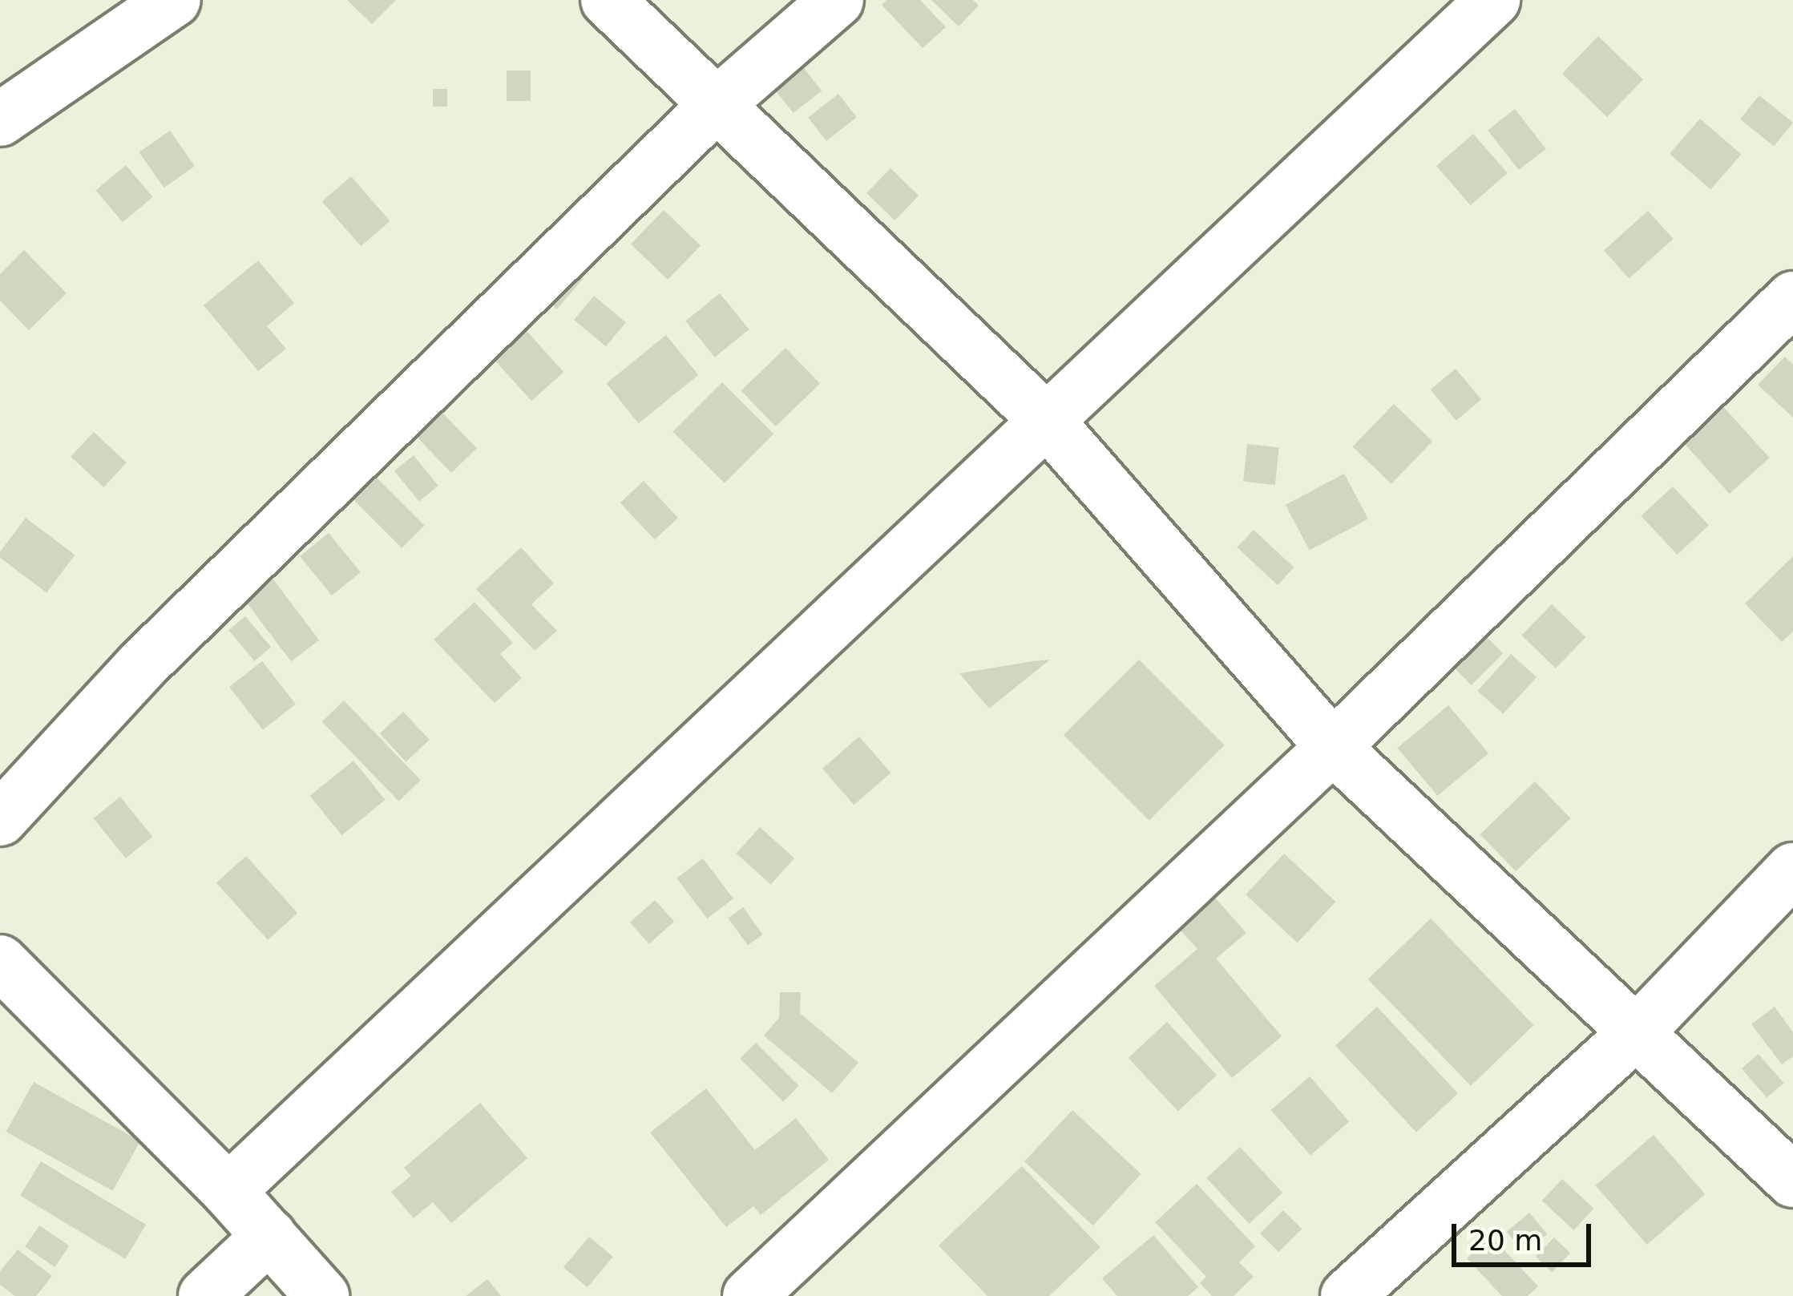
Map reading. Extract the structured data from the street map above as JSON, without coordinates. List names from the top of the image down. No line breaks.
{"scale_bar":"20 m"}
